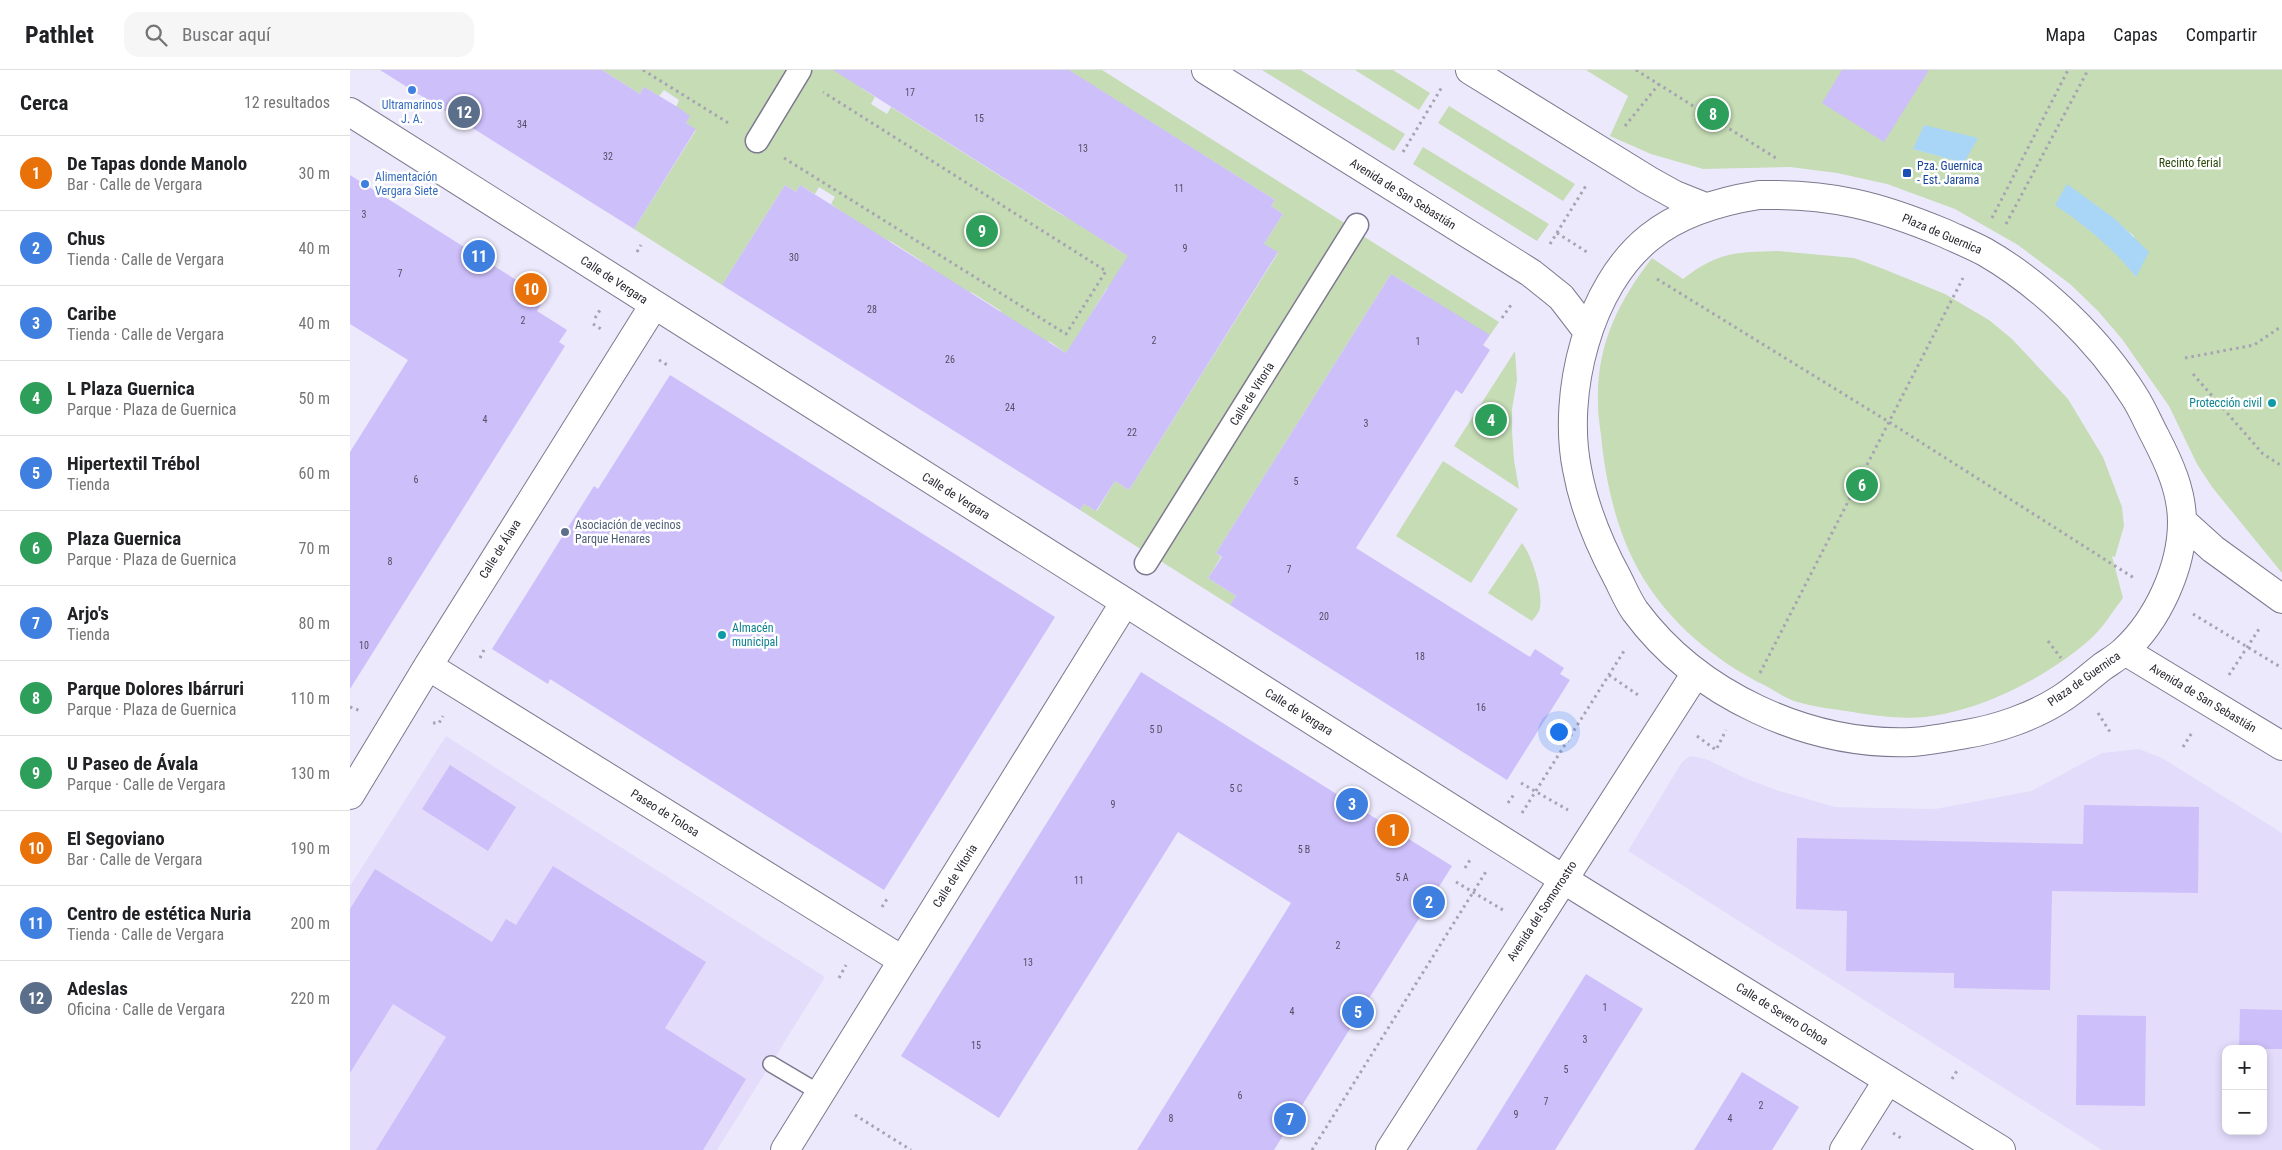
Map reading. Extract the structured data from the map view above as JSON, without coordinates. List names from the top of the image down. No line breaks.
{"streets":{"street":["Avenida de San Sebastián","Plaza de Guernica","Calle de Vergara","Calle de Vitoria","Calle de Álava","Paseo de Tolosa","Avenida del Somorrostro","Calle de Severo Ochoa"]},"crossings":[["Avenida de San Sebastián","Plaza de Guernica"],["Plaza de Guernica","Avenida del Somorrostro"],["Calle de Vergara","Calle de Vitoria"],["Calle de Vergara","Calle de Álava"],["Calle de Vergara","Avenida del Somorrostro"],["Calle de Vergara","Calle de Severo Ochoa"],["Calle de Vitoria","Paseo de Tolosa"],["Calle de Álava","Paseo de Tolosa"],["Avenida del Somorrostro","Calle de Severo Ochoa"]],"parks":["Recinto ferial"],"places":{"other":["Ultramarinos J. A.","Alimentación Vergara Siete","Protección civil","Asociación de vecinos Parque Henares","Almacén municipal"],"transit":["Pza. Guernica - Est. Jarama"]},"house_numbers":["17","15","34","13","32","11","3","9","30","7","28","2","2","1","26","24","4","3","22","6","5","8","7","20","10","18","16","5 D","5 C","9","5 B","5 A","11","2","13","1","4","3","15","5","6","7","2","9","8","4"],"page":{"header":"Pathlet","search":"Buscar aquí","nav":["Mapa","Capas","Compartir"],"heading":["Cerca","12 resultados"],"pins":["12","8","9","11","10","4","6","3","1","2","5","7"],"list":[{"mark":"1","name":"De Tapas donde Manolo","note":"Bar · Calle de Vergara","value":"30 m"},{"mark":"2","name":"Chus","note":"Tienda · Calle de Vergara","value":"40 m"},{"mark":"3","name":"Caribe","note":"Tienda · Calle de Vergara","value":"40 m"},{"mark":"4","name":"L Plaza Guernica","note":"Parque · Plaza de Guernica","value":"50 m"},{"mark":"5","name":"Hipertextil Trébol","note":"Tienda","value":"60 m"},{"mark":"6","name":"Plaza Guernica","note":"Parque · Plaza de Guernica","value":"70 m"},{"mark":"7","name":"Arjo's","note":"Tienda","value":"80 m"},{"mark":"8","name":"Parque Dolores Ibárruri","note":"Parque · Plaza de Guernica","value":"110 m"},{"mark":"9","name":"U Paseo de Ávala","note":"Parque · Calle de Vergara","value":"130 m"},{"mark":"10","name":"El Segoviano","note":"Bar · Calle de Vergara","value":"190 m"},{"mark":"11","name":"Centro de estética Nuria","note":"Tienda · Calle de Vergara","value":"200 m"},{"mark":"12","name":"Adeslas","note":"Oficina · Calle de Vergara","value":"220 m"}],"map_buttons":["+","−"]}}
